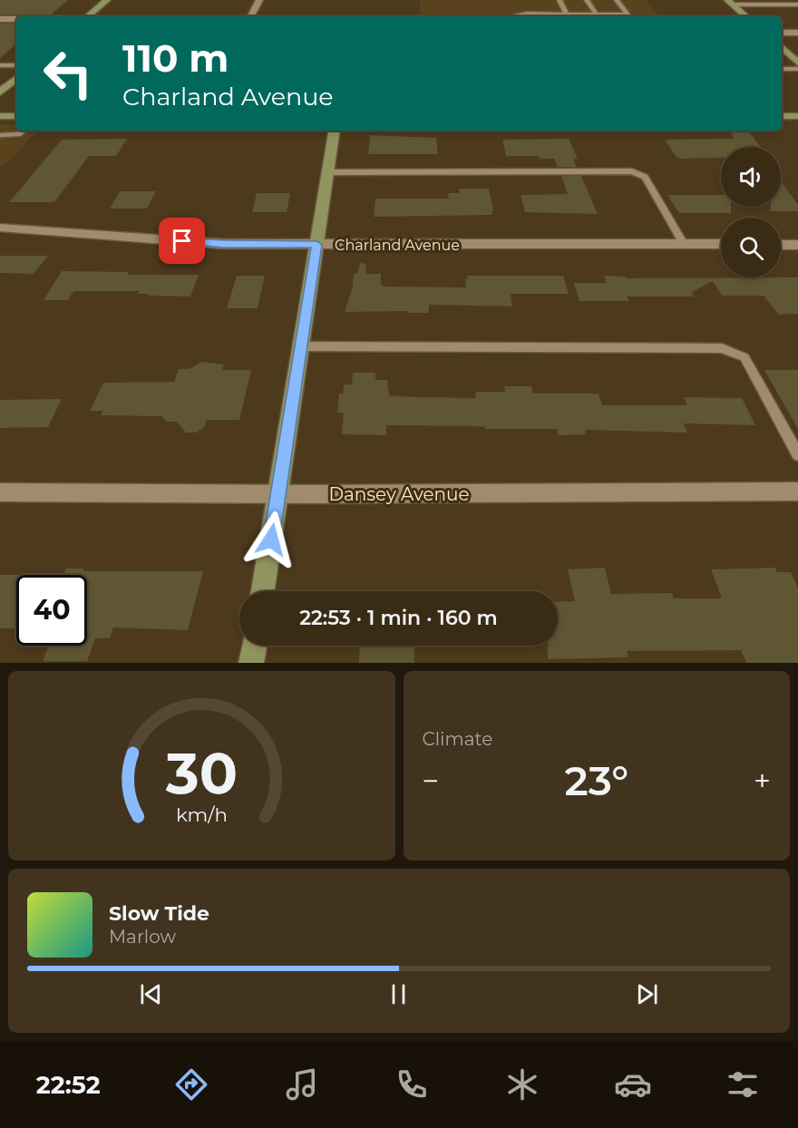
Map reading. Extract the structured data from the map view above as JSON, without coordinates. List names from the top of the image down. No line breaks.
{"streets":{"street":["Charland Avenue","Dansey Avenue"]},"page":{"turn":["110 m","Charland Avenue"],"limit":"40","trip":"22:53 · 1 min · 160 m","tile":"Climate","heat":["−","23°","+"],"song":["Slow Tide","Marlow"],"tabs":"22:52","gauge":["30","km/h"]}}
